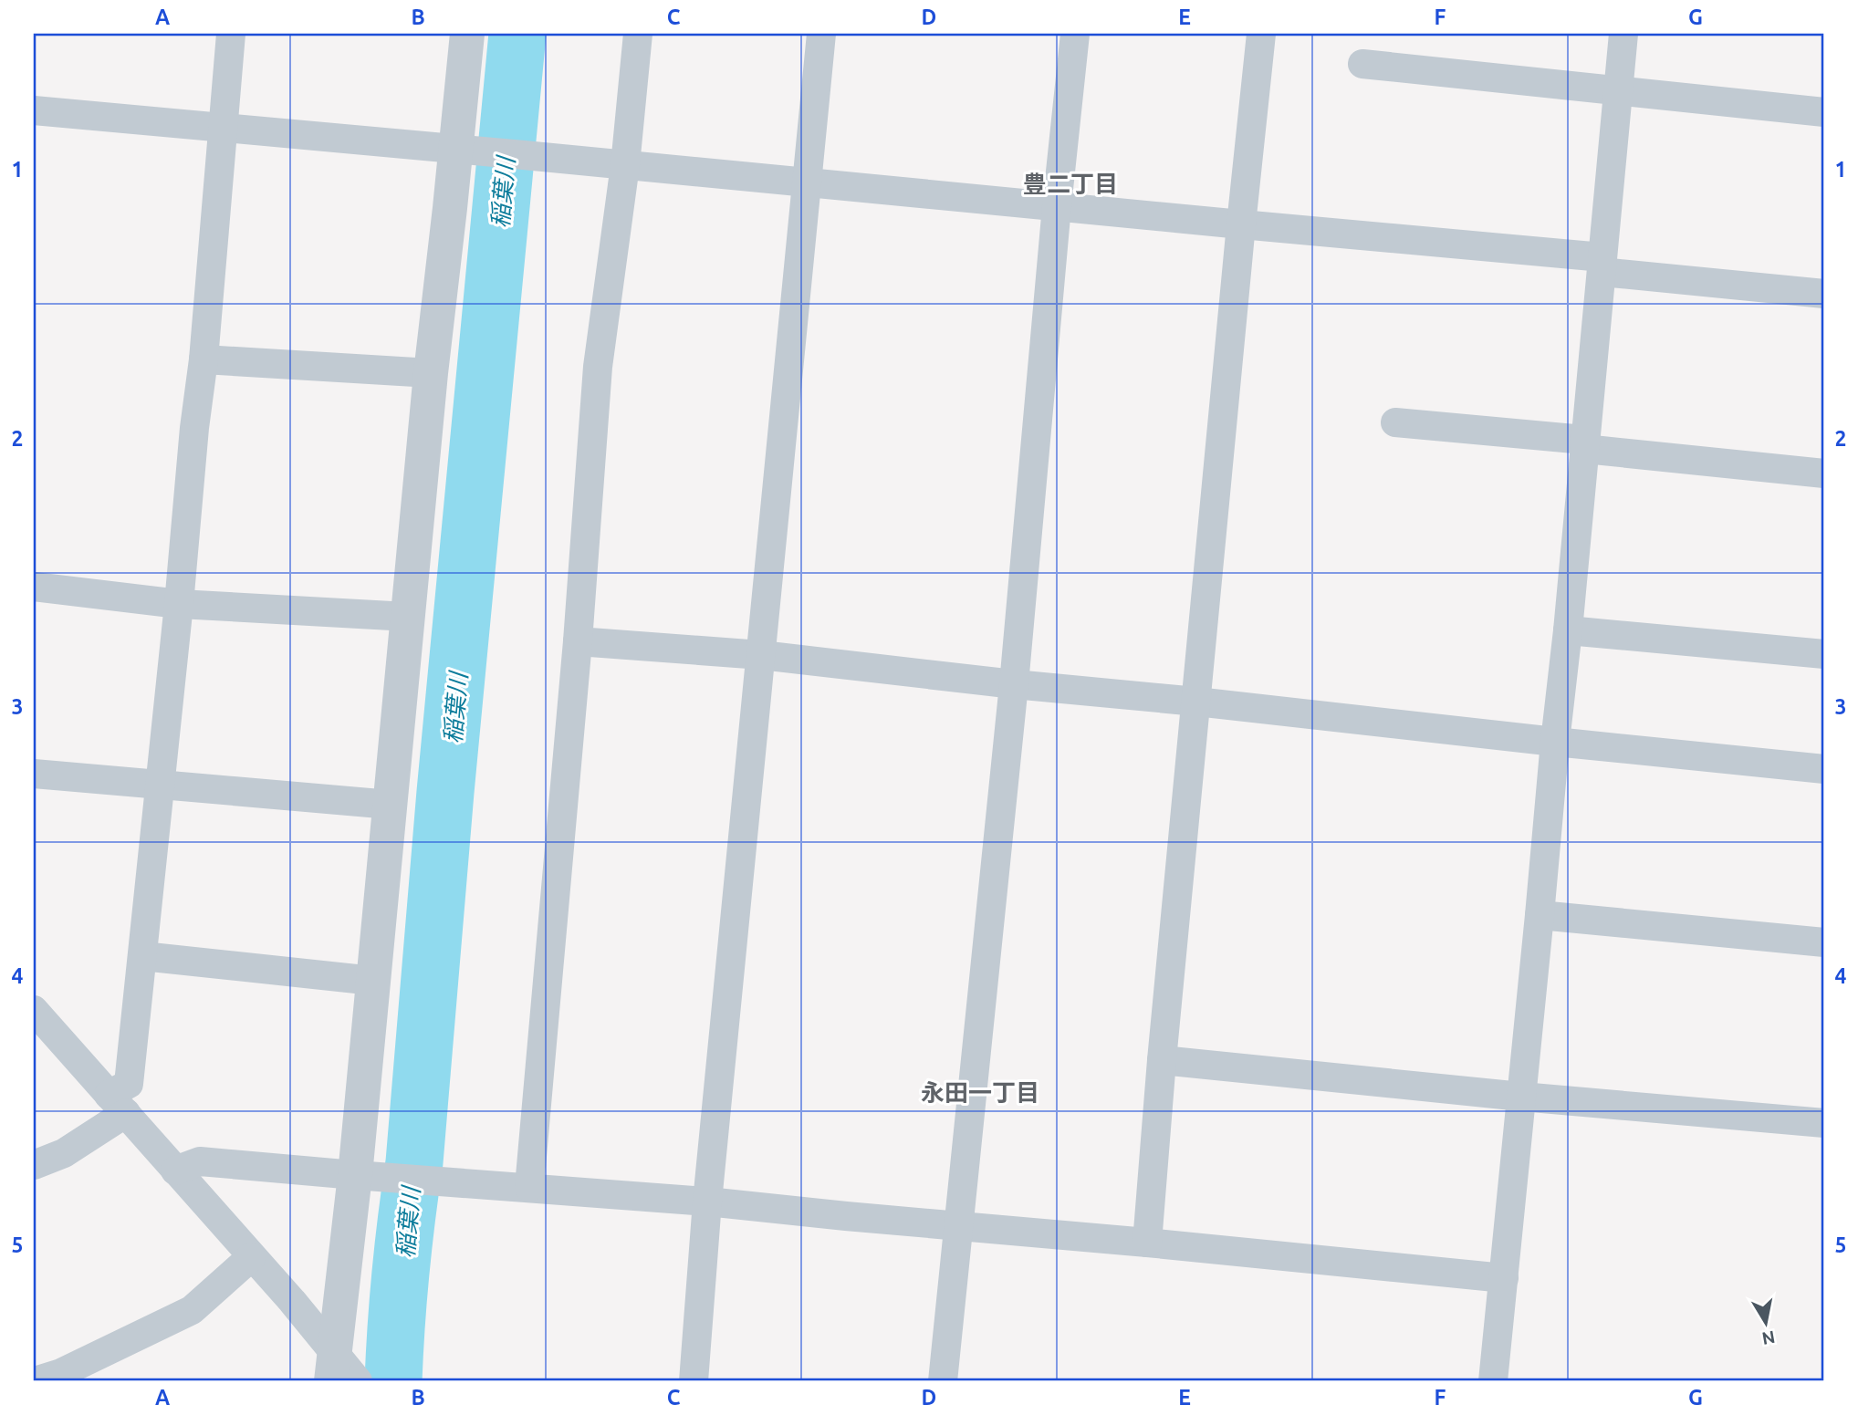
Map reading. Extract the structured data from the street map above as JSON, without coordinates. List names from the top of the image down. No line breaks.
{"districts":["豊二丁目","永田一丁目"],"water":["稲葉川"],"north":"bottom","grid":{"columns":["A","B","C","D","E","F","G"],"rows":["1","2","3","4","5"]}}
